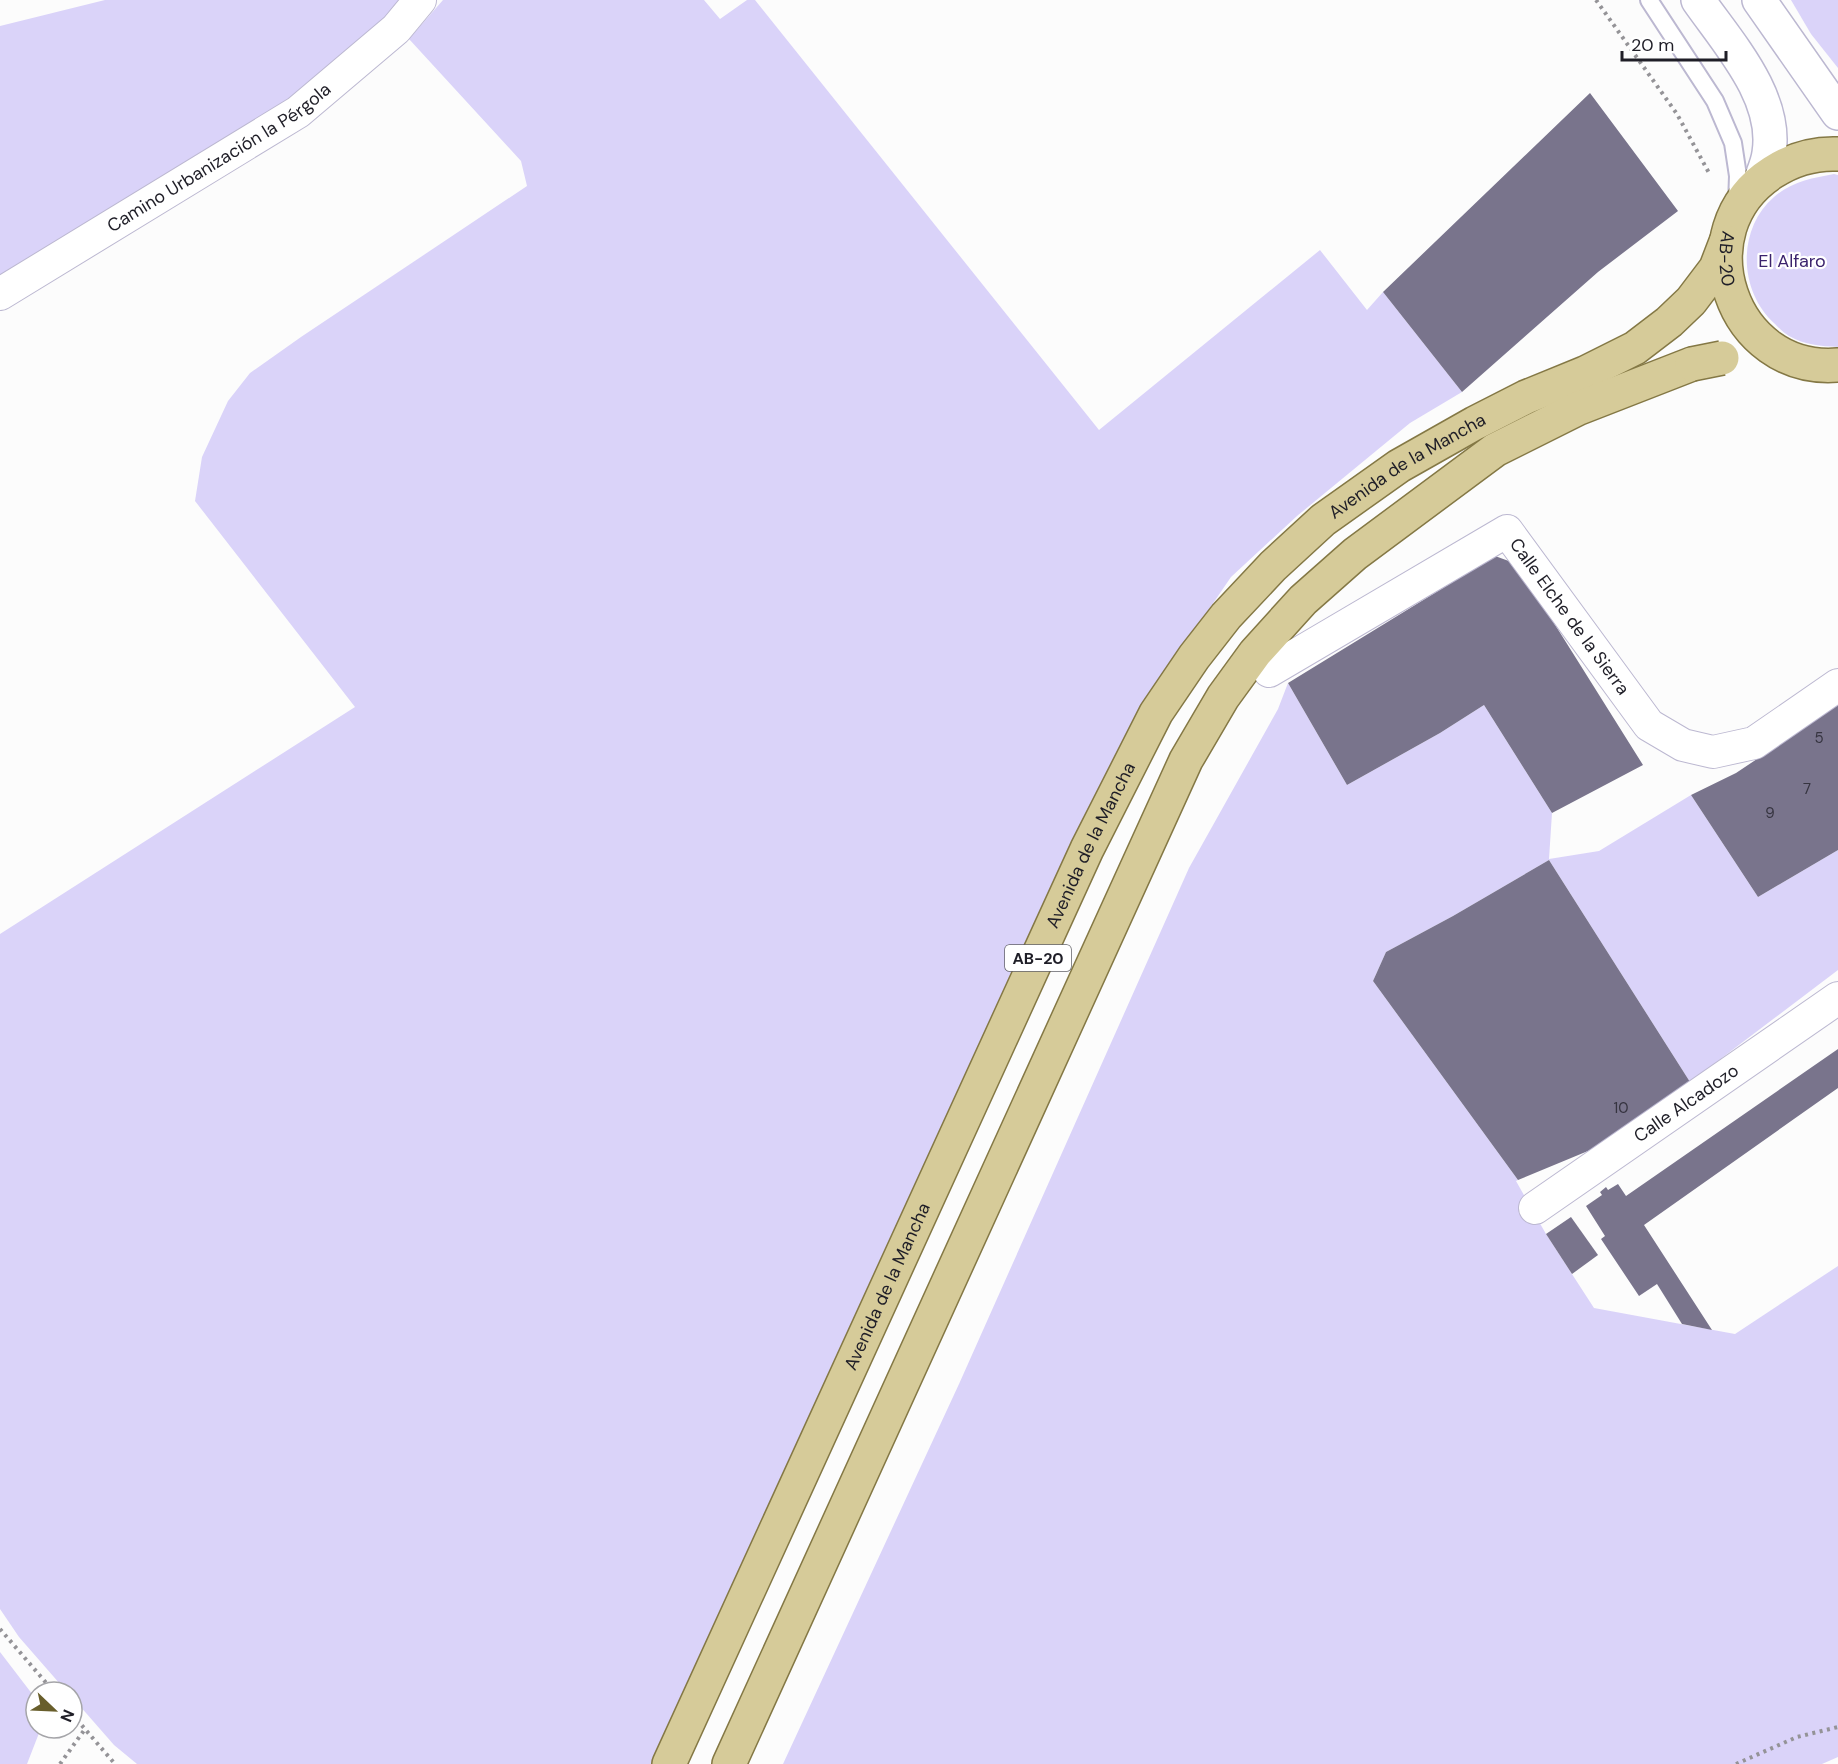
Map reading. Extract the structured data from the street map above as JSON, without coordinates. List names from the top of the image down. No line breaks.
{"streets":{"main road":["AB-20","Avenida de la Mancha"],"street":["Camino Urbanización la Pérgola","Calle Elche de la Sierra","Calle Alcadozo"]},"crossings":[["AB-20","Avenida de la Mancha"]],"parks":["El Alfaro"],"house_numbers":["5","7","9","10"],"scale_bar":"20 m","north":"bottom right"}
